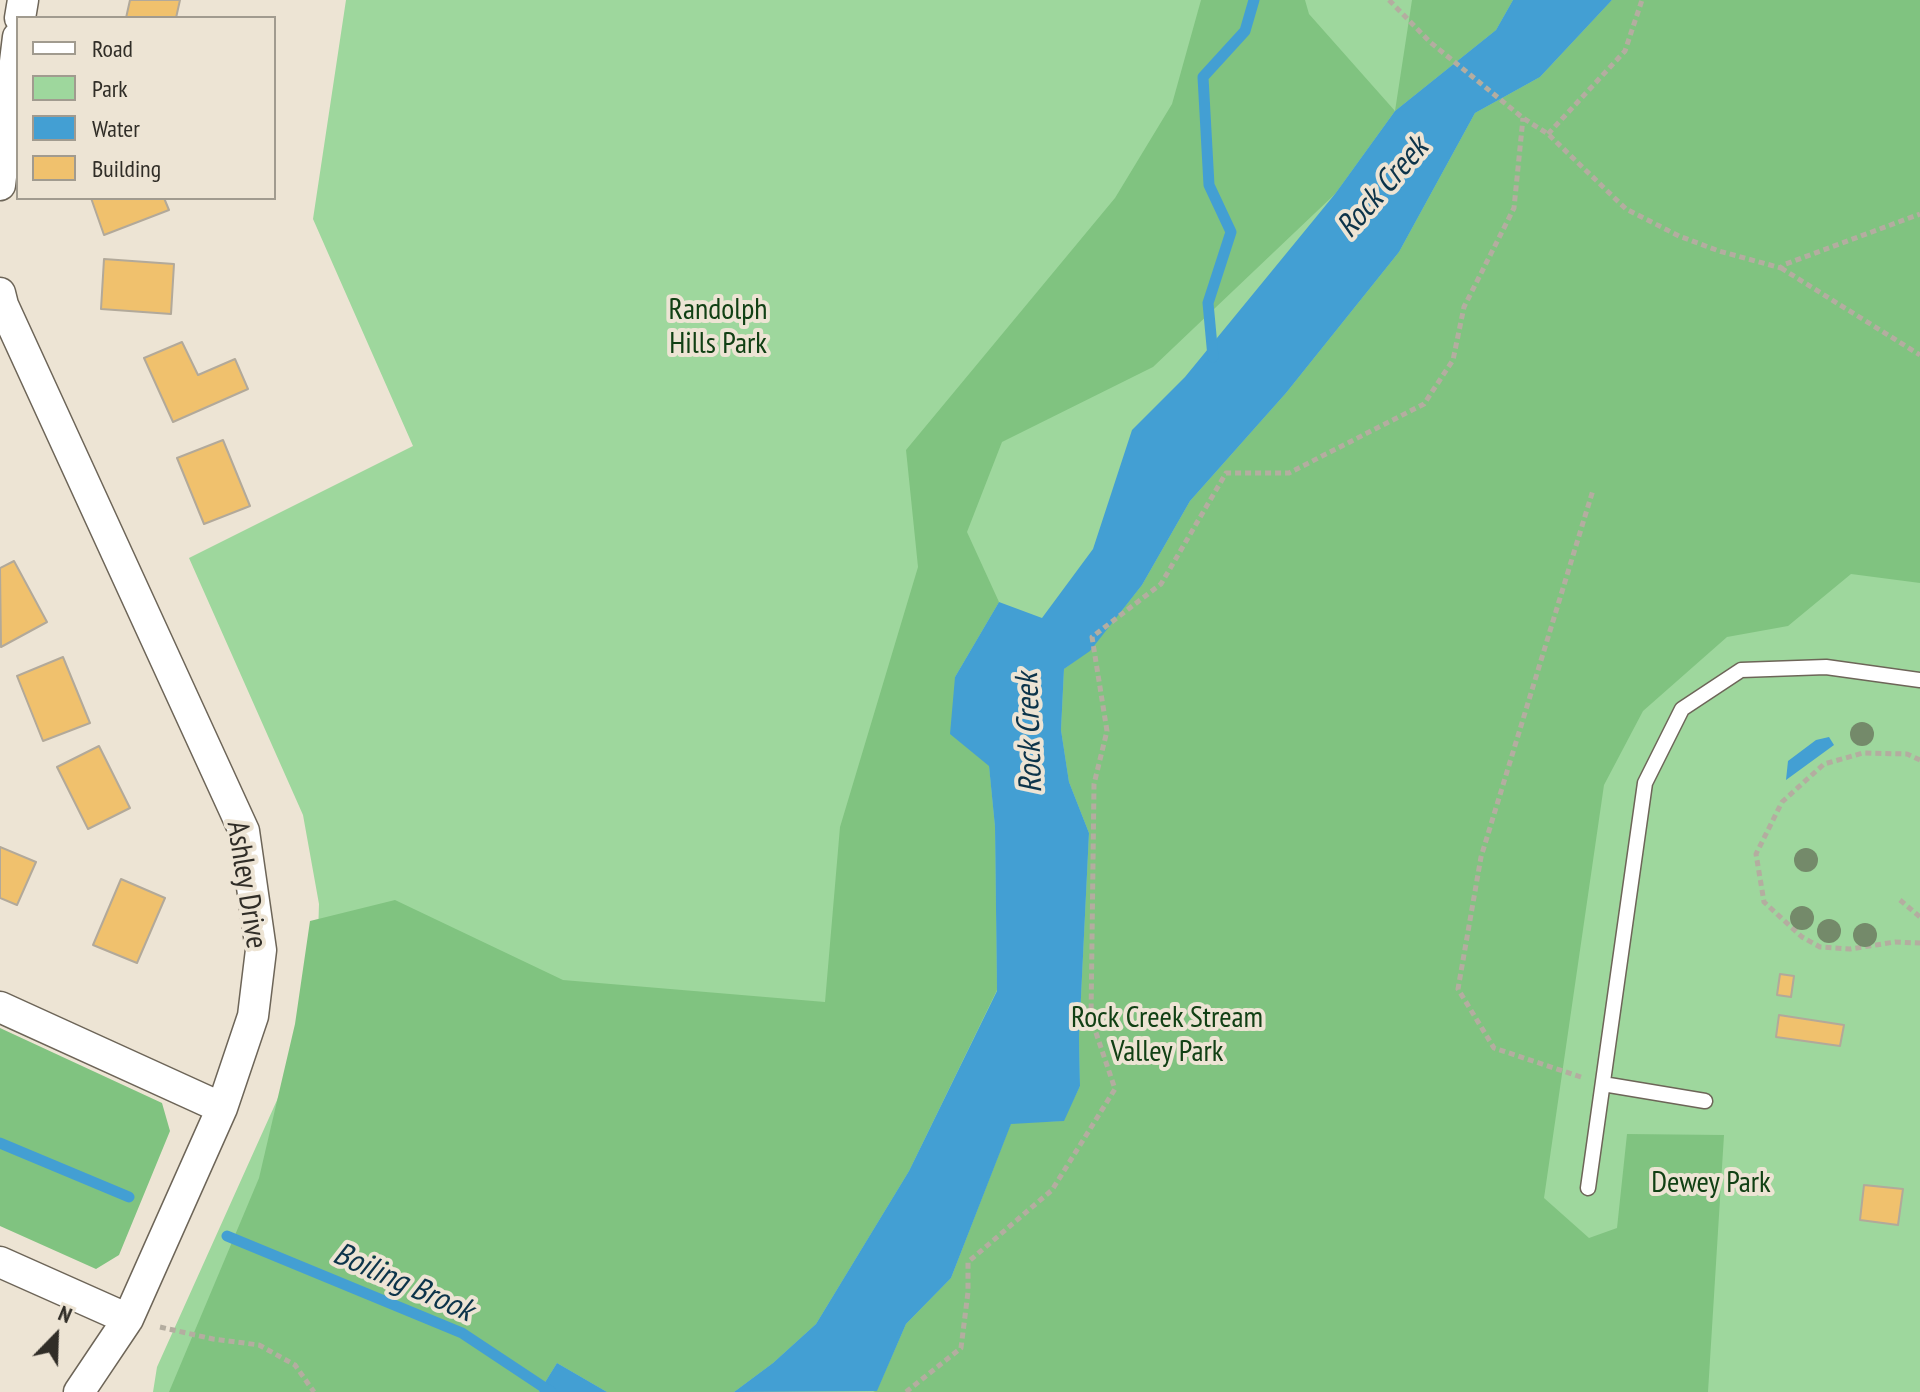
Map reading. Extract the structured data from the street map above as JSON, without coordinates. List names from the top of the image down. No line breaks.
{"streets":{"street":["Ashley Drive"]},"water":["Rock Creek","Boiling Brook"],"parks":["Randolph Hills Park","Rock Creek Stream Valley Park","Dewey Park"],"legend":["Road","Park","Water","Building"],"north":"top right"}
